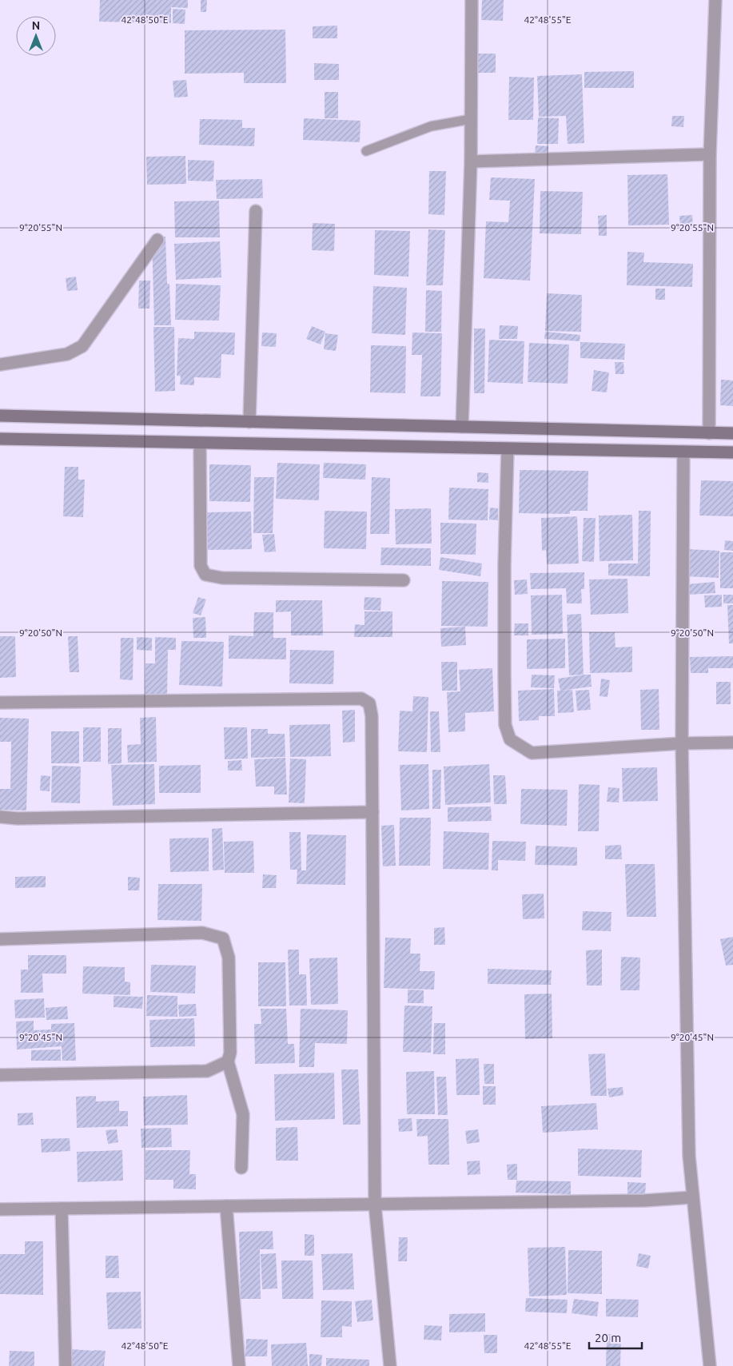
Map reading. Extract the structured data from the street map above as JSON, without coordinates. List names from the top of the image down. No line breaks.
{"scale_bar":"20 m","north":"top","coordinates":["42°48'50\"E","42°48'55\"E","9°20'55\"N","9°20'50\"N","9°20'45\"N"]}
